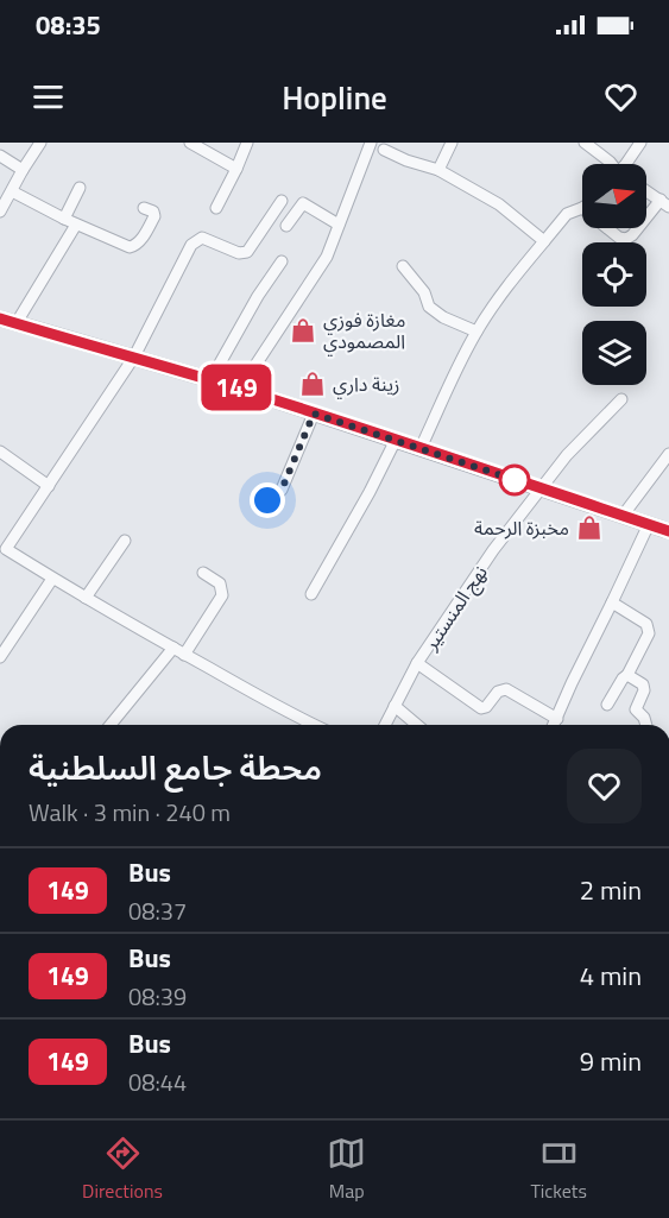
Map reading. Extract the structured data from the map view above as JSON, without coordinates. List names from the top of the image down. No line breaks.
{"streets":{"street":["نهج المنستير"]},"places":{"shop":["مغازة فوزي المصمودي","زينة داري","مخبزة الرحمة"]},"lines":["bus line 149"],"north":"right","page":{"status":"08:35","header":"Hopline","on_map":"149","heading":["محطة جامع السلطنية","Walk · 3 min · 240 m"],"list":[{"mark":"149","name":"Bus","note":"08:37","value":"2 min"},{"mark":"149","name":"Bus","note":"08:39","value":"4 min"},{"mark":"149","name":"Bus","note":"08:44","value":"9 min"}],"tabs":["Directions","Map","Tickets"]}}
